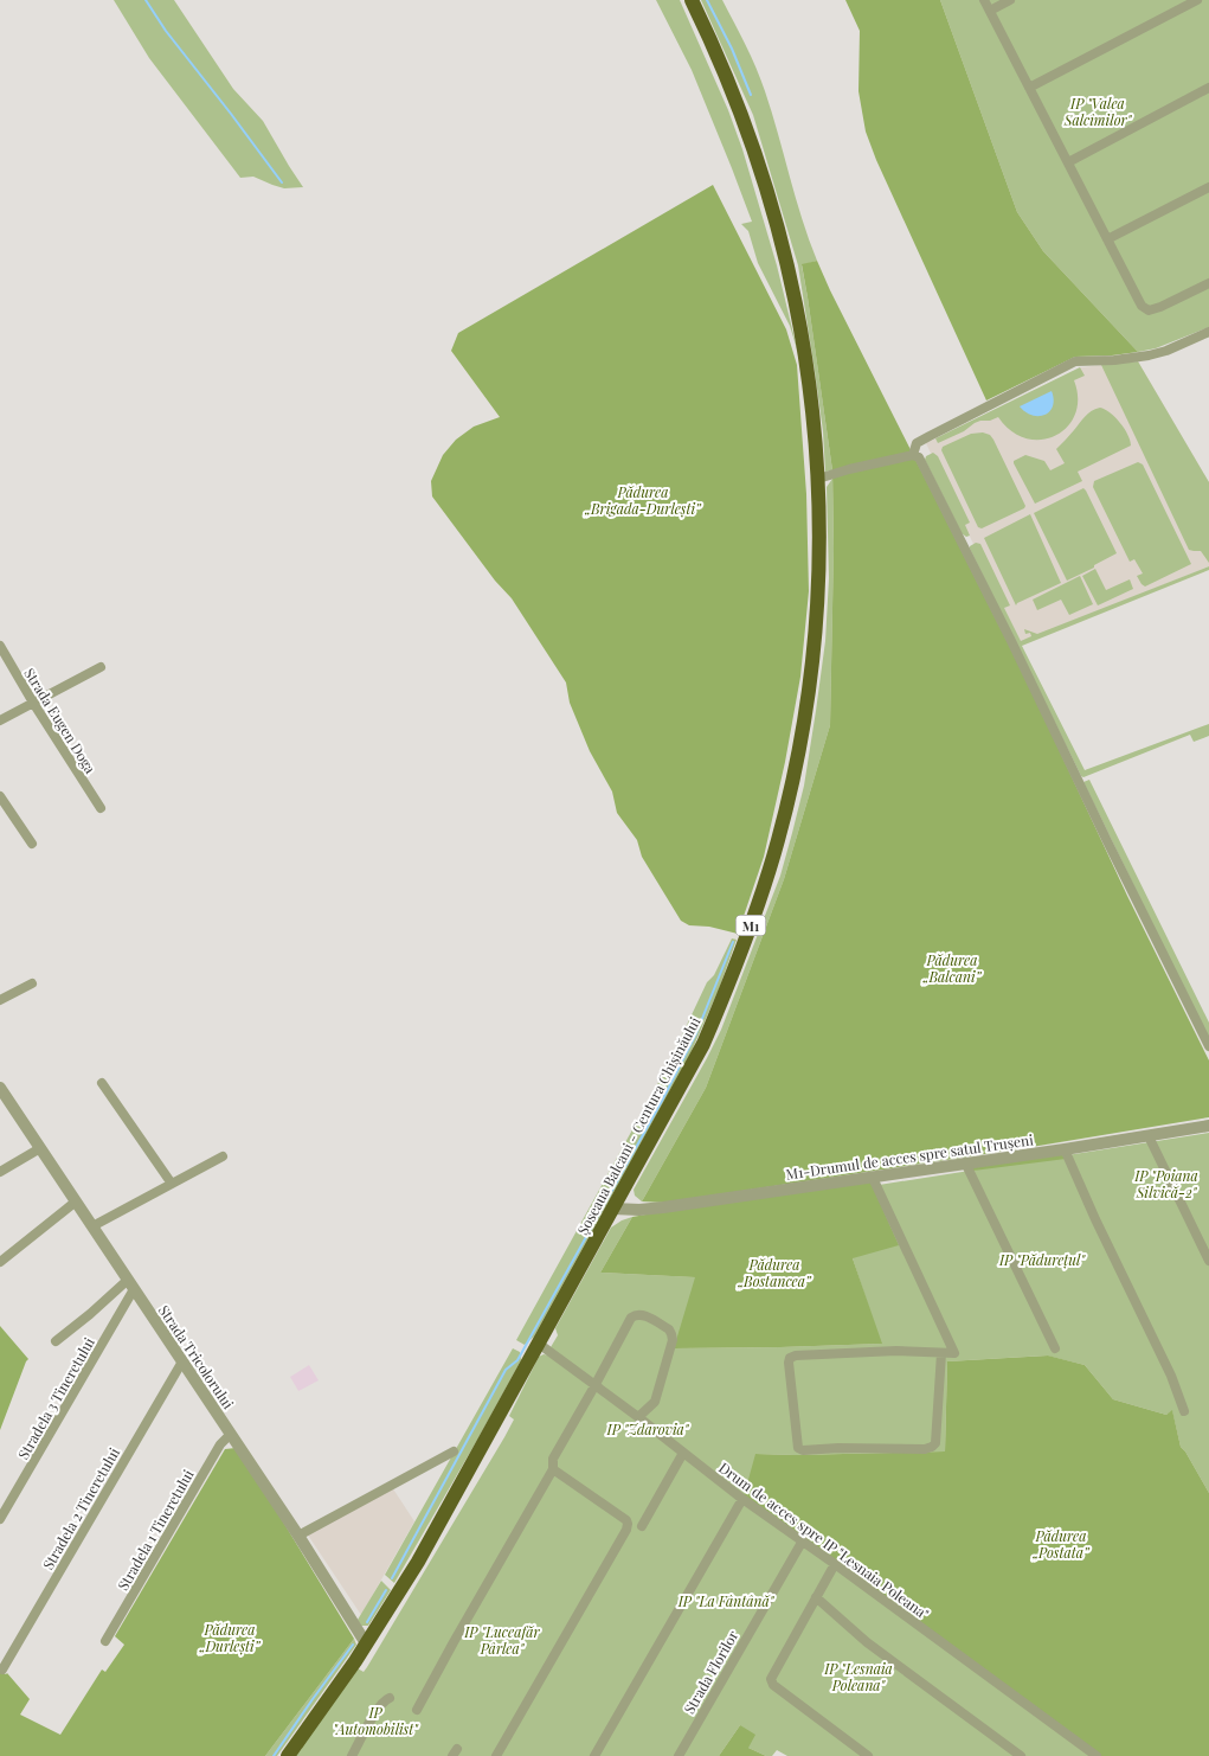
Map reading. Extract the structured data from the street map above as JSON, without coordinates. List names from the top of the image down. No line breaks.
{"streets":{"highway":["M1","Șoseaua Balcani - Centura Chișinăului"],"street":["Strada Eugen Doga","M1-Drumul de acces spre satul Trușeni","Strada Tricolorului","Stradela 3 Tineretului","Stradela 2 Tineretului","Stradela 1 Tineretului","Drum de acces spre IP \"Lesnaia Poleana\"","Strada Florilor"]},"crossings":[["Șoseaua Balcani - Centura Chișinăului","M1-Drumul de acces spre satul Trușeni"],["Șoseaua Balcani - Centura Chișinăului","Strada Tricolorului"],["Șoseaua Balcani - Centura Chișinăului","Drum de acces spre IP \"Lesnaia Poleana\""],["Strada Tricolorului","Stradela 3 Tineretului"],["Strada Tricolorului","Stradela 2 Tineretului"],["Strada Tricolorului","Stradela 1 Tineretului"],["Drum de acces spre IP \"Lesnaia Poleana\"","Strada Florilor"]],"parks":["IP \"Valea Salcîmilor\"","Pădurea „Brigada-Durlești”","Pădurea „Balcani”","IP \"Poiana Silvică-2\"","IP \"Pădurețul\"","Pădurea „Bostancea”","IP \"Zdarovia\"","Pădurea „Postata”","IP \"La Fântână\"","Pădurea „Durlești”","IP \"Luceafăr Pârlea\"","IP \"Lesnaia Poleana\"","IP \"Automobilist\""]}
